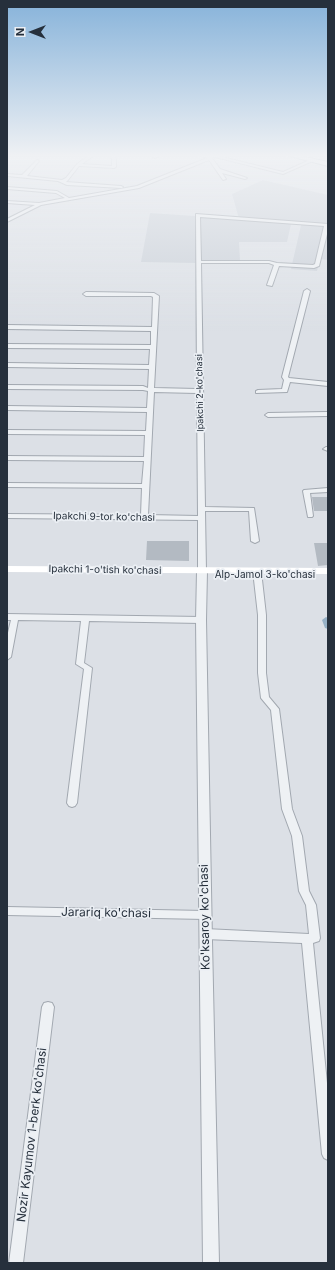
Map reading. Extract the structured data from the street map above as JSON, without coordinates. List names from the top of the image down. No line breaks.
{"streets":{"main road":["Ipakchi 1-o'tish ko'chasi","Alp-Jamol 3-ko'chasi"],"street":["Ipakchi 2-ko'chasi","Ipakchi 9-tor ko'chasi","Jarariq ko'chasi","Ko'ksaroy ko'chasi","Nozir Kayumov 1-berk ko'chasi"]},"crossings":[["Ipakchi 2-ko'chasi","Ipakchi 9-tor ko'chasi"],["Ipakchi 2-ko'chasi","Ipakchi 1-o'tish ko'chasi"],["Ipakchi 2-ko'chasi","Alp-Jamol 3-ko'chasi"],["Ipakchi 2-ko'chasi","Ko'ksaroy ko'chasi"],["Ipakchi 1-o'tish ko'chasi","Alp-Jamol 3-ko'chasi"],["Ipakchi 1-o'tish ko'chasi","Ko'ksaroy ko'chasi"],["Alp-Jamol 3-ko'chasi","Ko'ksaroy ko'chasi"],["Jarariq ko'chasi","Ko'ksaroy ko'chasi"]],"north":"left"}
